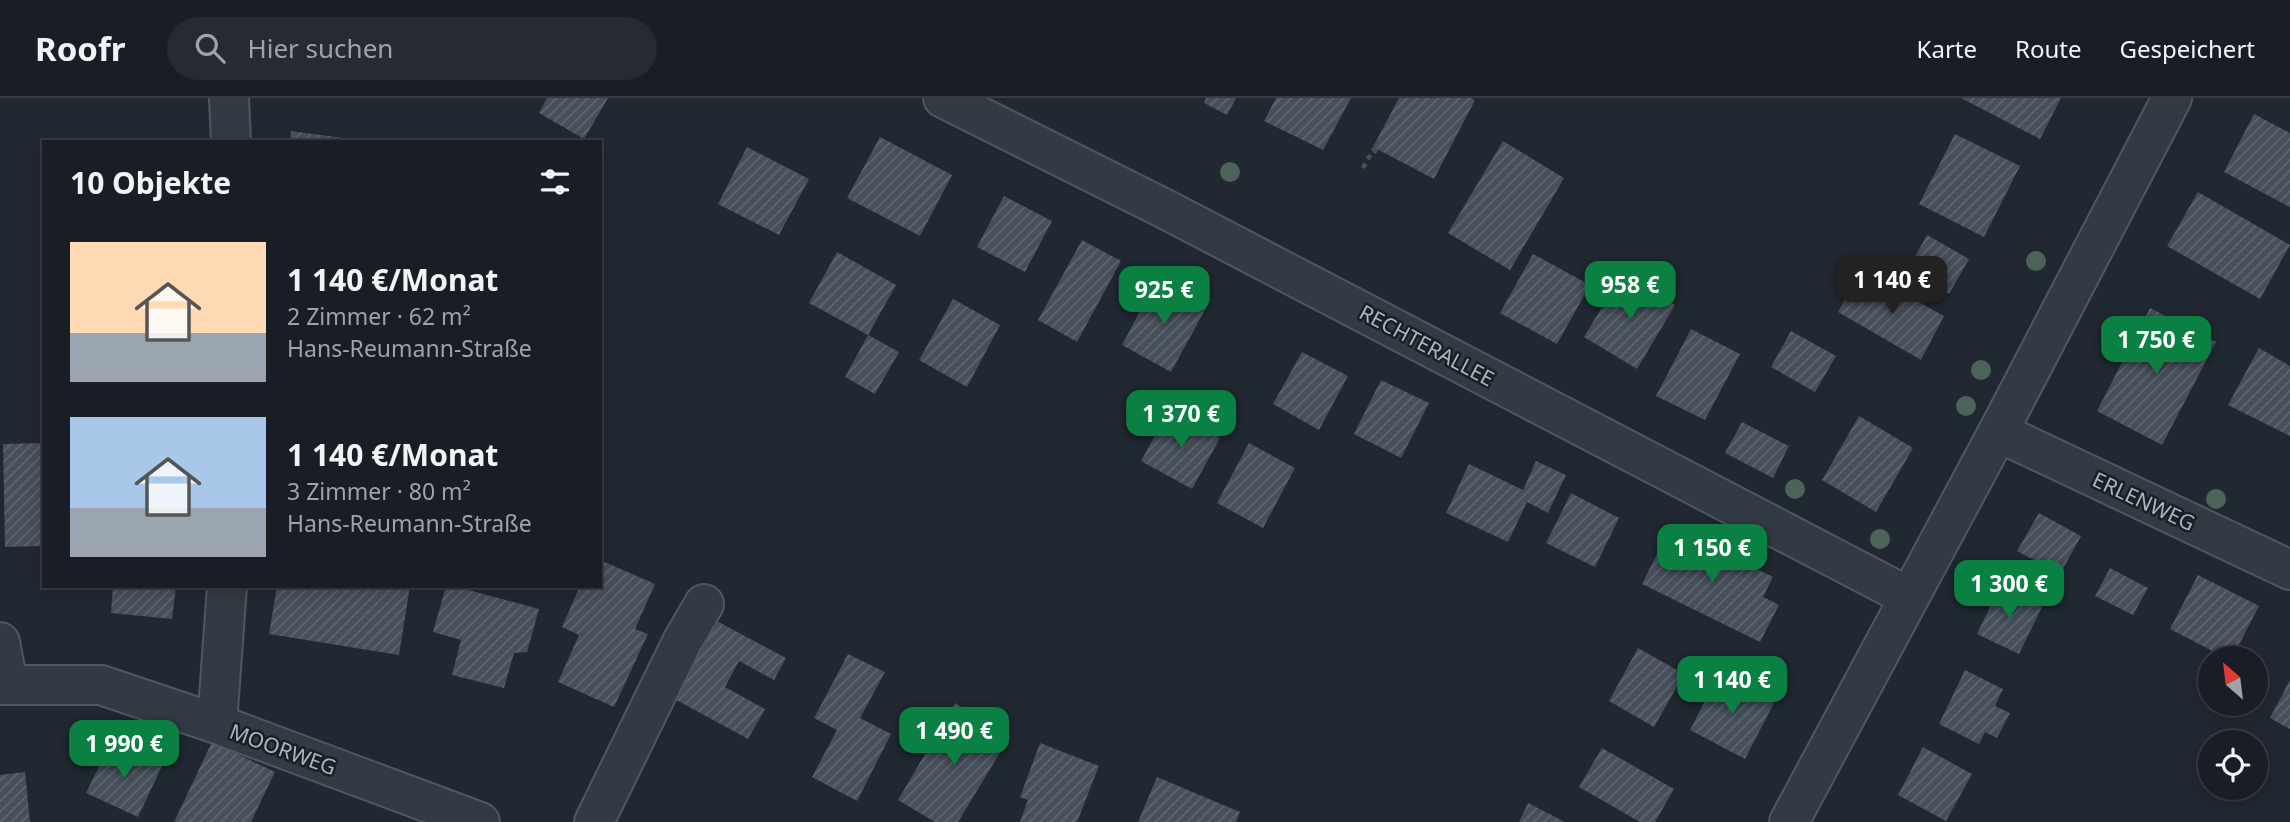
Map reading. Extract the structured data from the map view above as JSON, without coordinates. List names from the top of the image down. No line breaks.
{"streets":{"street":["RECHTERALLEE","ERLENWEG","MOORWEG"]},"north":"top left","page":{"header":"Roofr","search":"Hier suchen","nav":["Karte","Route","Gespeichert"],"heading":"10 Objekte","list":[{"name":"1 140 €/Monat","note":"2 Zimmer · 62 m² · Hans-Reumann-Straße"},{"name":"1 140 €/Monat","note":"3 Zimmer · 80 m² · Hans-Reumann-Straße"}],"price":["1 140 €","958 €","925 €","1 750 €","1 370 €","1 150 €","1 300 €","1 140 €","1 490 €","1 990 €"]}}
